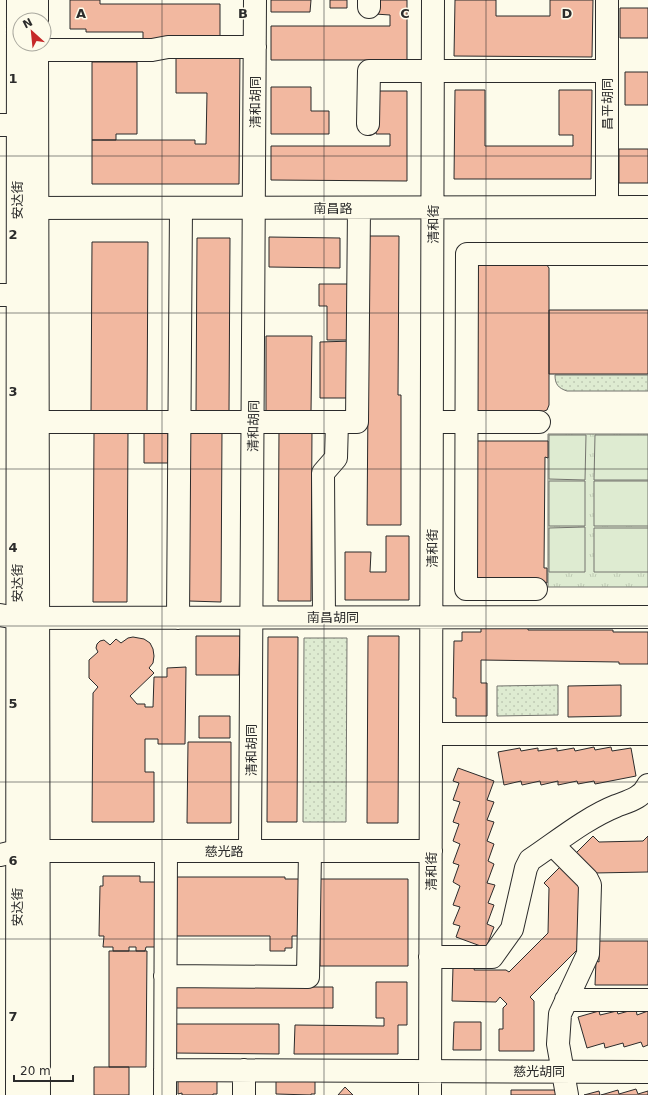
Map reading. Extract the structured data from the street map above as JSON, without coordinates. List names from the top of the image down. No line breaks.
{"streets":{"street":["清和胡同","昌平胡同","安达街","南昌路","清和街","南昌胡同","慈光路","慈光胡同"]},"crossings":[["清和胡同","南昌路"],["清和胡同","南昌胡同"],["清和胡同","慈光路"],["昌平胡同","南昌路"],["安达街","南昌路"],["安达街","南昌胡同"],["安达街","慈光路"],["南昌路","清和街"],["清和街","南昌胡同"],["清和街","慈光路"],["清和街","慈光胡同"]],"scale_bar":"20 m","north":"top left","grid":{"columns":["A","B","C","D"],"rows":["1","2","3","4","5","6","7"]}}
